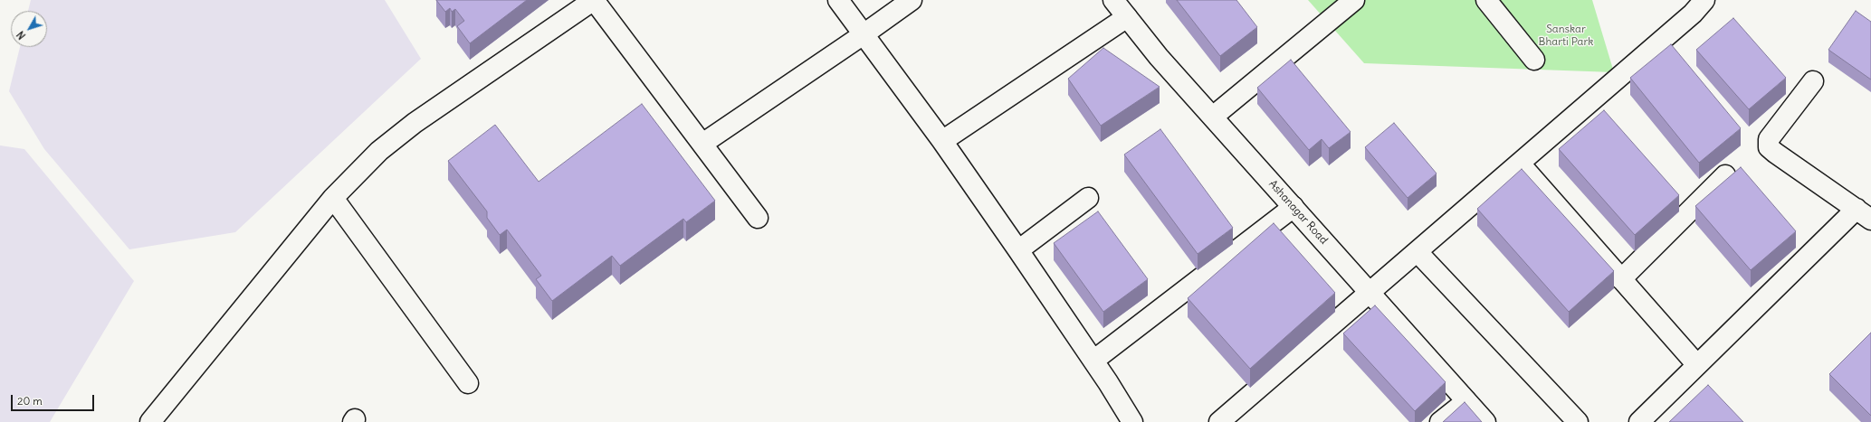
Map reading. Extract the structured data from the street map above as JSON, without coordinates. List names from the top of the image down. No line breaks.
{"streets":{"street":["Ashanagar Road"]},"parks":["Sanskar Bharti Park"],"scale_bar":"20 m","north":"bottom left"}
